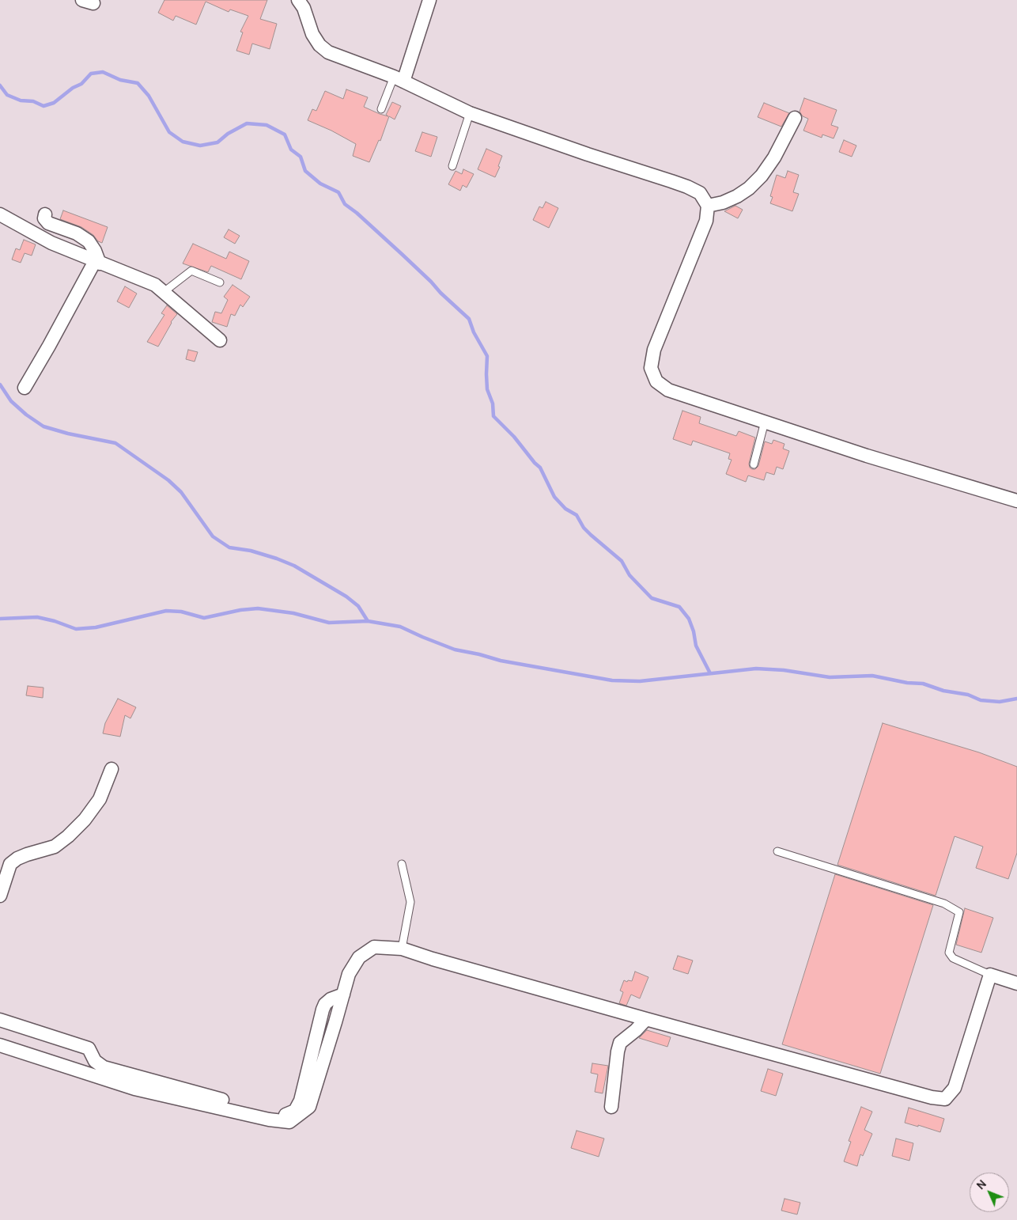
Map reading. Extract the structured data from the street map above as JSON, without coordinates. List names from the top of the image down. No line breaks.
{"north":"top left"}
